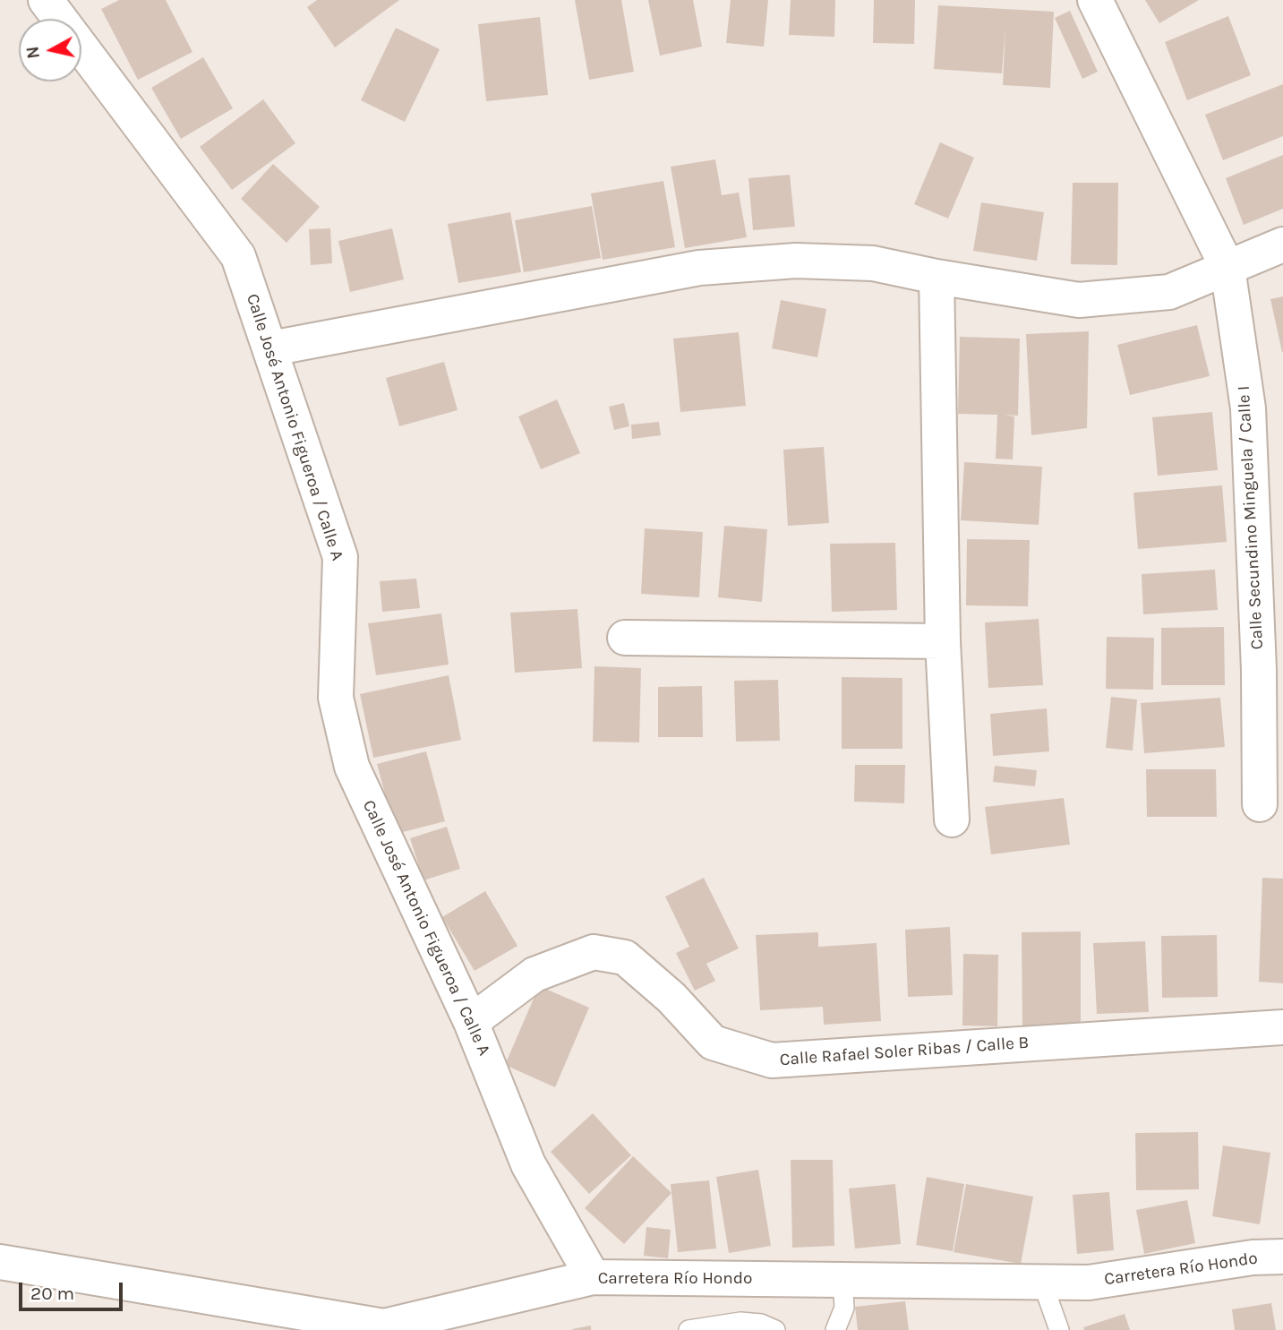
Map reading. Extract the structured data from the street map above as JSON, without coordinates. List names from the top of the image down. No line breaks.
{"streets":{"street":["Calle José Antonio Figueroa / Calle A","Calle Secundino Minguela / Calle I","Calle Rafael Soler Ribas / Calle B","Carretera Río Hondo"]},"crossings":[["Calle José Antonio Figueroa / Calle A","Calle Rafael Soler Ribas / Calle B"],["Calle José Antonio Figueroa / Calle A","Carretera Río Hondo"]],"scale_bar":"20 m","north":"left"}
